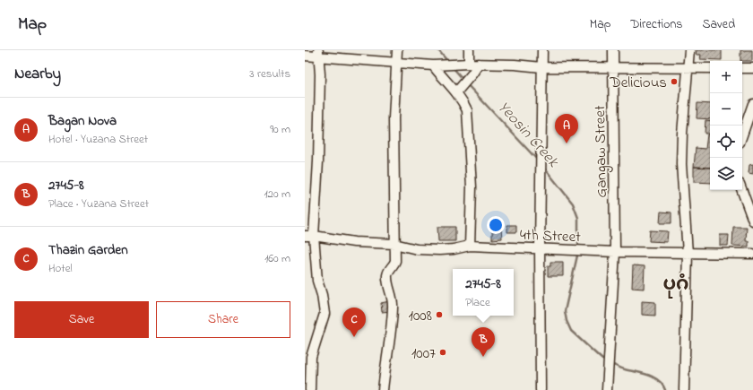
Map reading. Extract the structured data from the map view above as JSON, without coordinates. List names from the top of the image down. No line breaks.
{"streets":{"street":["Gangaw Street","4th Street"]},"crossings":[["Gangaw Street","4th Street"]],"districts":["ပုဂံ"],"water":["Yeosin Creek"],"places":["Delicious","1008","1007"],"page":{"header":"Map","nav":["Map","Directions","Saved"],"heading":["Nearby","3 results"],"map_buttons":["+","−"],"list":[{"mark":"A","name":"Bagan Nova","note":"Hotel · Yuzana Street","value":"90 m"},{"mark":"B","name":"2745-8","note":"Place · Yuzana Street","value":"120 m"},{"mark":"C","name":"Thazin Garden","note":"Hotel","value":"160 m"}],"pins":["A","C","B"],"popup":["2745-8","Place"],"buttons":["Save","Share"]}}
